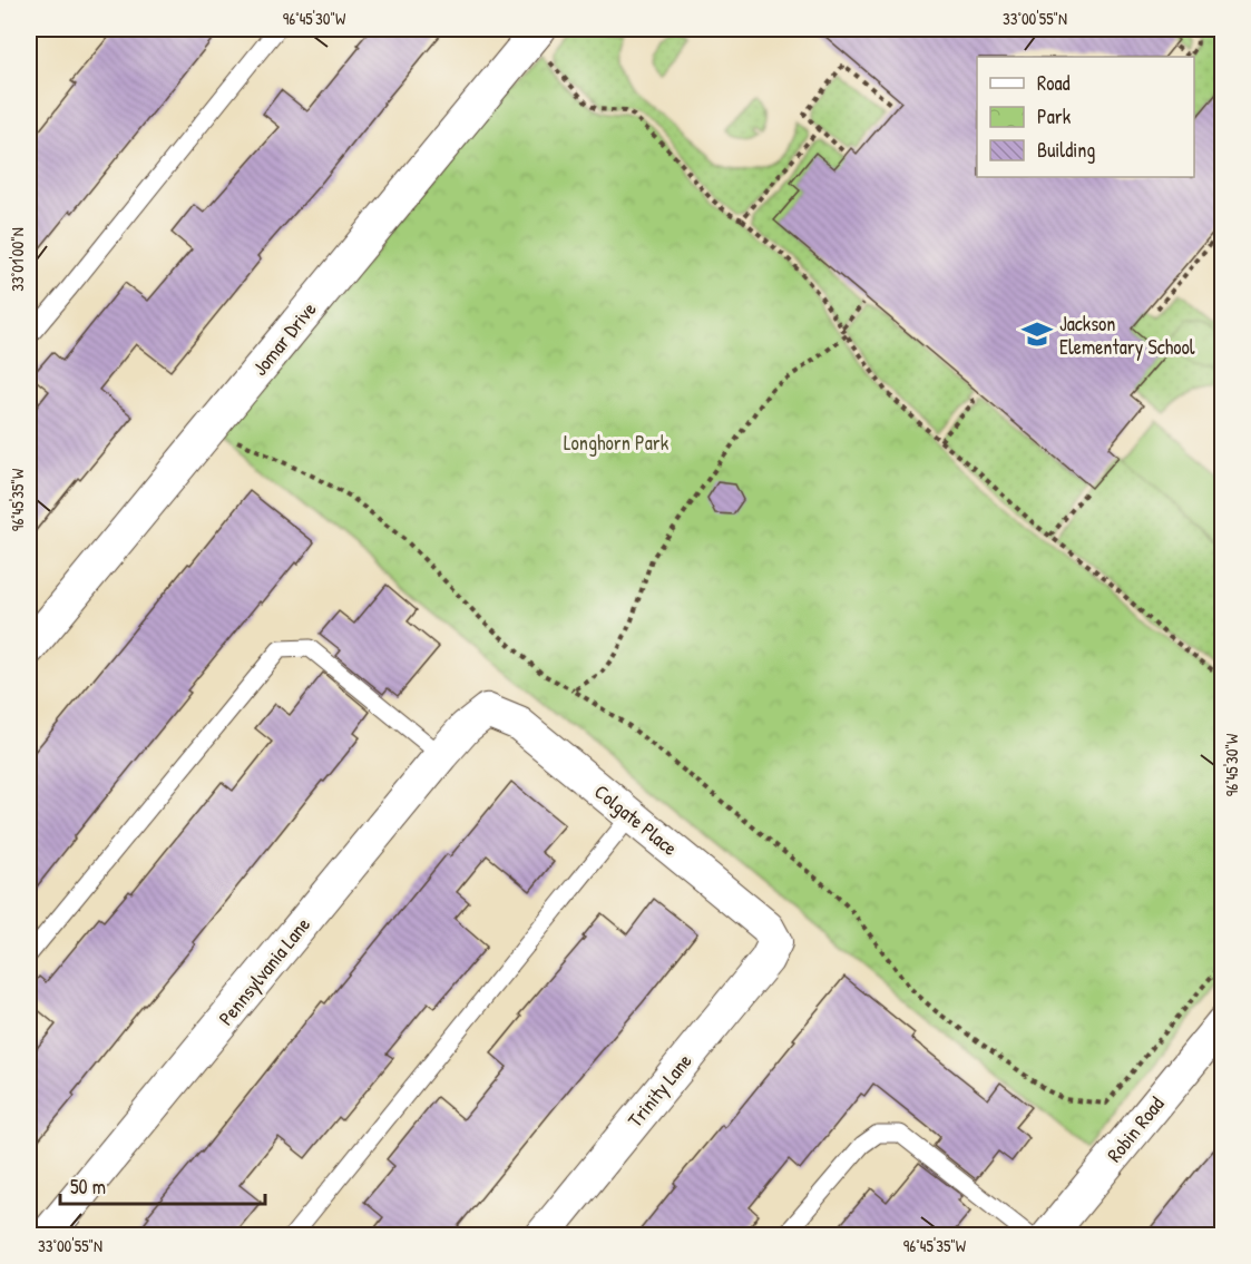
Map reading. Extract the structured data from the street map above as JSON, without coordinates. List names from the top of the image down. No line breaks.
{"streets":{"street":["Jomar Drive","Colgate Place","Pennsylvania Lane","Trinity Lane","Robin Road"]},"crossings":[["Colgate Place","Pennsylvania Lane"],["Colgate Place","Trinity Lane"]],"parks":["Longhorn Park"],"places":{"school or university":["Jackson Elementary School"]},"legend":["Road","Park","Building"],"scale_bar":"50 m","coordinates":["96°45'30\"W","33°00'55\"N","33°01'00\"N","96°45'35\"W"]}
